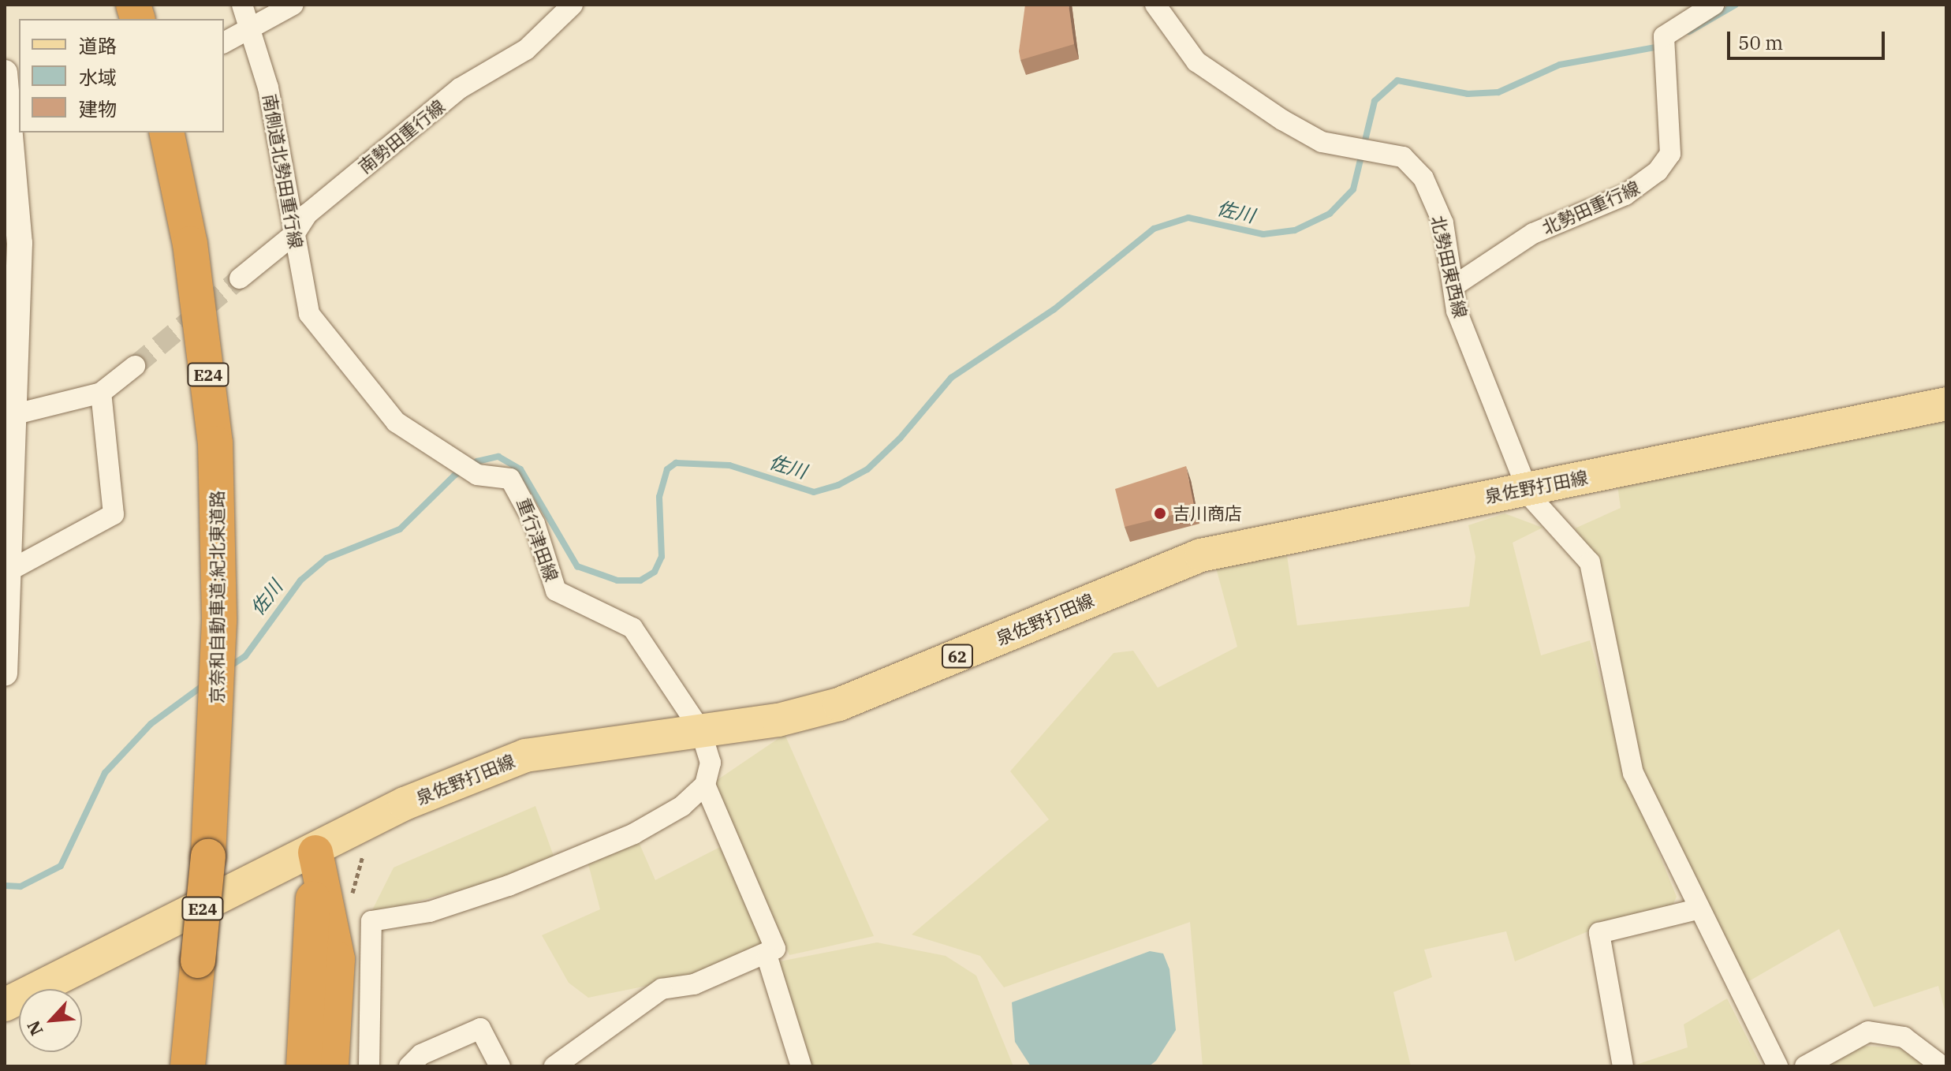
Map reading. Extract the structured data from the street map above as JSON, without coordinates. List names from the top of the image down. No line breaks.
{"streets":{"highway":["E24","京奈和自動車道;紀北東道路"],"main road":["泉佐野打田線","62"],"street":["南勢田重行線","南側道北勢田重行線","北勢田重行線","北勢田東西線","重行津田線"]},"crossings":[["南勢田重行線","南側道北勢田重行線"],["南側道北勢田重行線","重行津田線"],["北勢田重行線","北勢田東西線"],["北勢田東西線","泉佐野打田線"],["泉佐野打田線","重行津田線"]],"water":["佐川"],"places":["吉川商店"],"legend":["道路","水域","建物"],"scale_bar":"50 m","north":"bottom left"}
